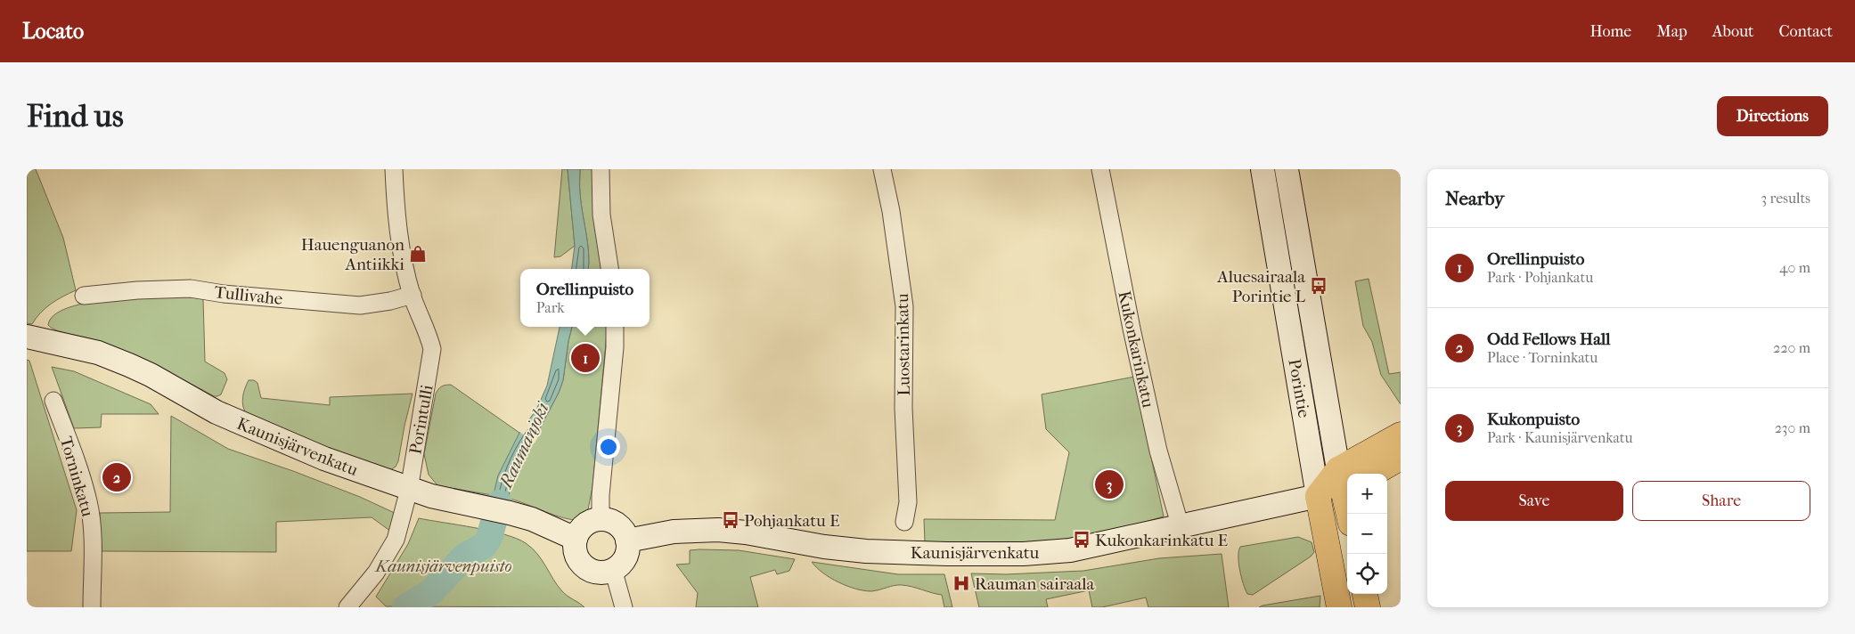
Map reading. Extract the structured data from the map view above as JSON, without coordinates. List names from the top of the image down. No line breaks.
{"streets":{"highway":["Porintie"],"main road":["Kaunisjärvenkatu"],"street":["Tullivahe","Luostarinkatu","Kukonkarinkatu","Porintulli","Torninkatu"]},"crossings":[["Tullivahe","Porintulli"],["Kukonkarinkatu","Kaunisjärvenkatu"],["Porintie","Kaunisjärvenkatu"],["Porintulli","Kaunisjärvenkatu"]],"water":["Raumanjoki"],"parks":["Kaunisjärvenpuisto"],"places":{"shop":["Hauenguanon Antiikki"],"bus stop":["Aluesairaala Porintie L","Pohjankatu E","Kukonkarinkatu E"],"hospital":["Rauman sairaala"]},"page":{"header":"Locato","nav":["Home","Map","About","Contact"],"buttons":["Directions",["Save","Share"]],"title":"Find us","heading":["Nearby","3 results"],"list":[{"mark":"1","name":"Orellinpuisto","note":"Park · Pohjankatu","value":"40 m"},{"mark":"2","name":"Odd Fellows Hall","note":"Place · Torninkatu","value":"220 m"},{"mark":"3","name":"Kukonpuisto","note":"Park · Kaunisjärvenkatu","value":"230 m"}],"popup":["Orellinpuisto","Park"],"pins":["1","2","3"],"map_buttons":["+","−"]}}
